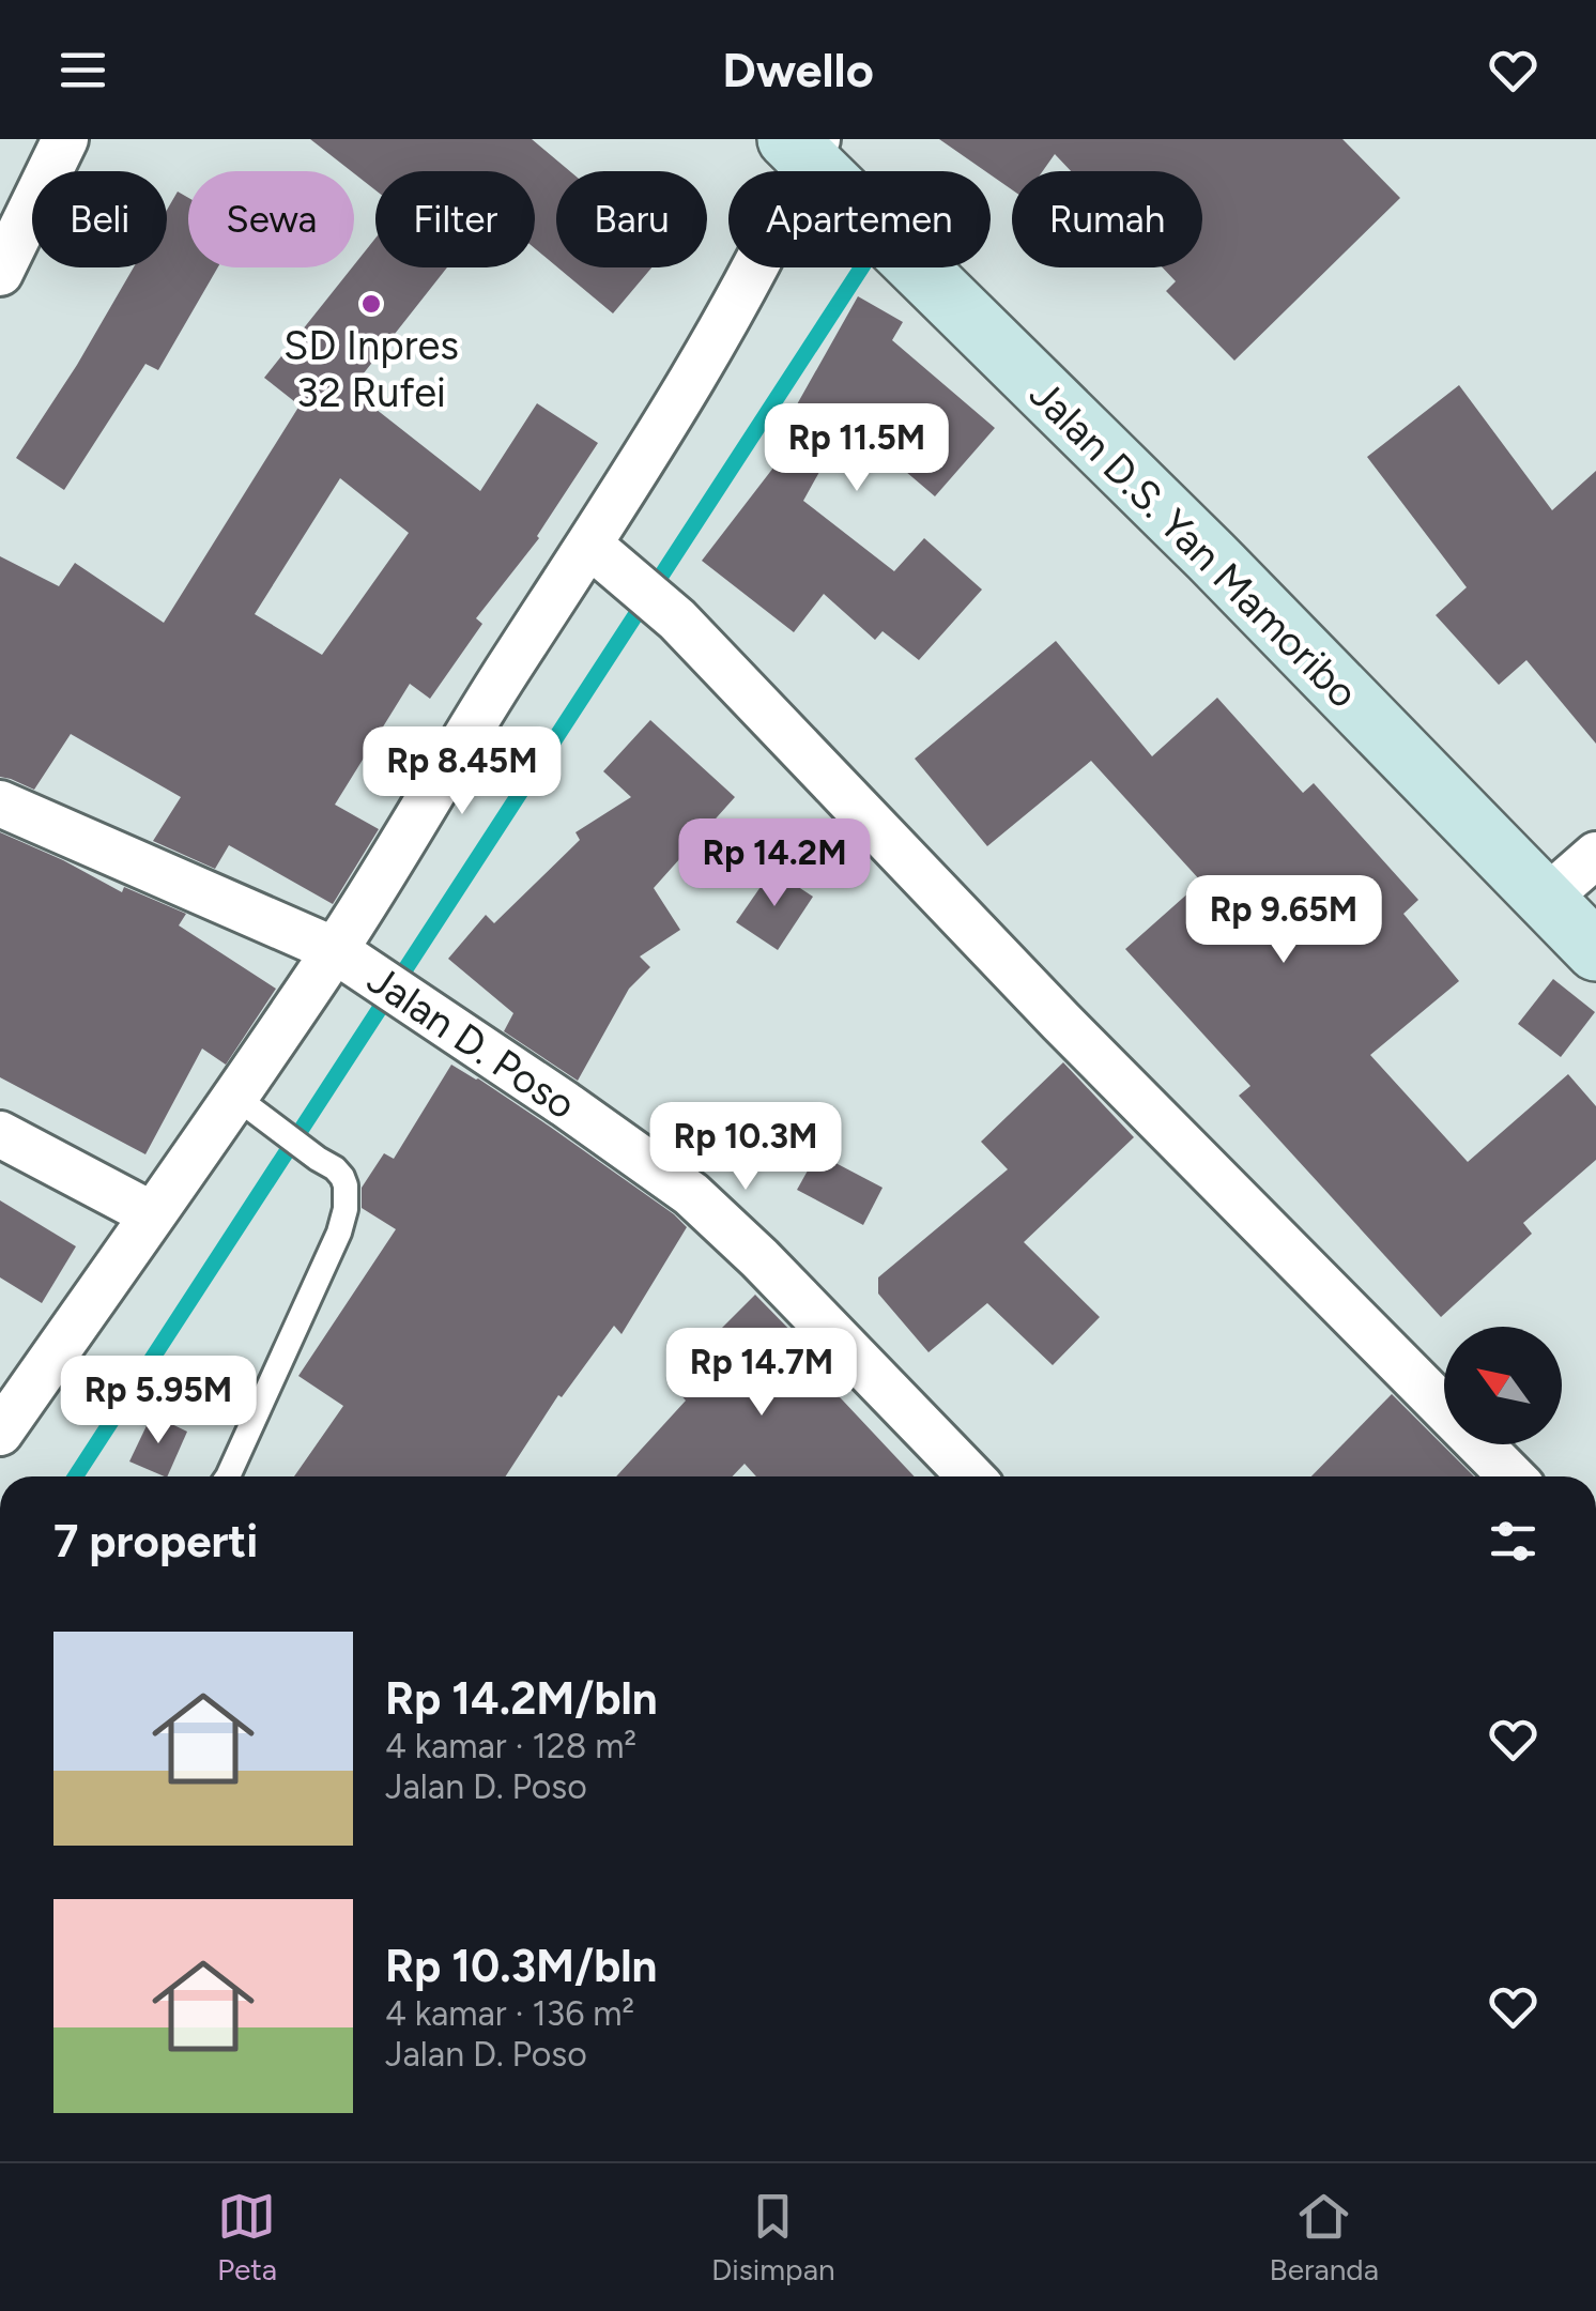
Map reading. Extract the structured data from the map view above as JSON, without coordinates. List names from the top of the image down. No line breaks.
{"streets":{"street":["Jalan D.S. Yan Mamoribo","Jalan D. Poso"]},"places":["SD Inpres 32 Rufei"],"north":"top left","page":{"header":"Dwello","chip":["Beli","Sewa","Filter","Baru","Apartemen","Rumah"],"price":["Rp 11.5M","Rp 8.45M","Rp 14.2M","Rp 9.65M","Rp 10.3M","Rp 14.7M","Rp 5.95M"],"heading":"7 properti","list":[{"name":"Rp 14.2M/bln","note":"4 kamar · 128 m² · Jalan D. Poso"},{"name":"Rp 10.3M/bln","note":"4 kamar · 136 m² · Jalan D. Poso"}],"tabs":["Peta","Disimpan","Beranda"]}}
